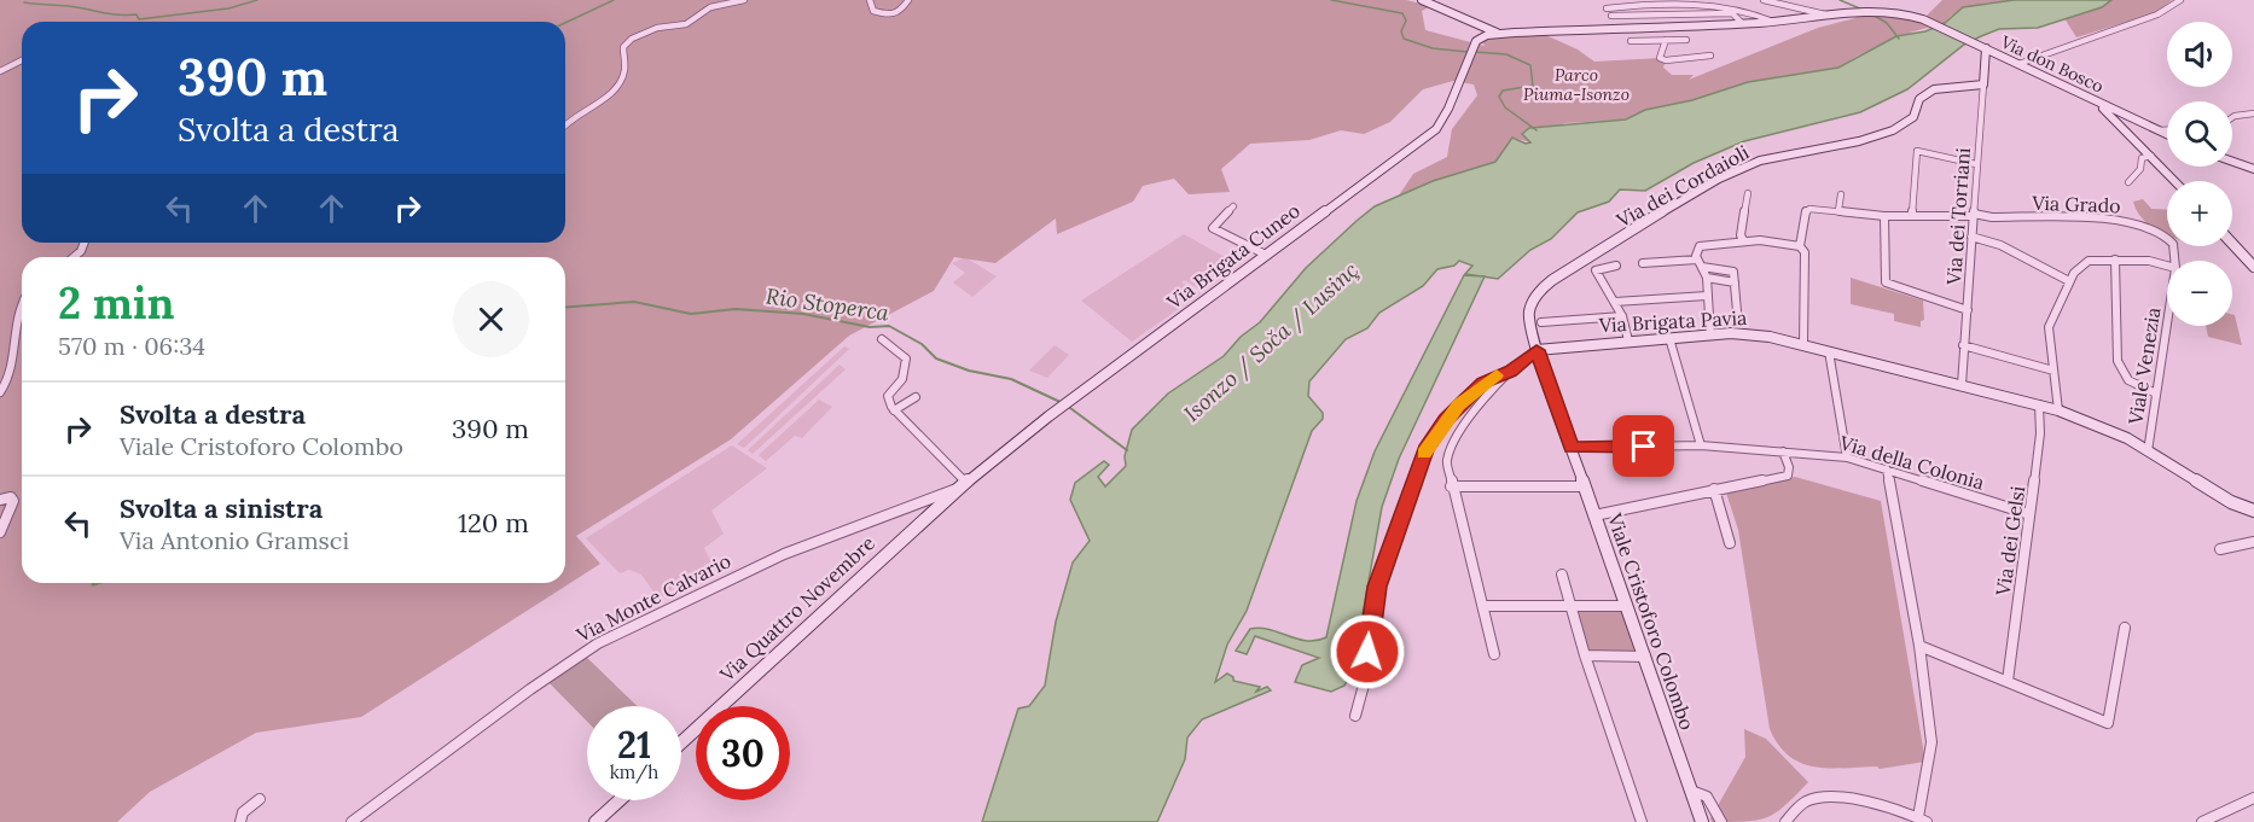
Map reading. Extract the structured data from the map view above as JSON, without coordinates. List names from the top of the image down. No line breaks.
{"streets":{"main road":["Via don Bosco","Via dei Cordaioli","Via dei Torriani","Via Brigata Cuneo","Via Brigata Pavia","Via Quattro Novembre","Viale Cristoforo Colombo"],"street":["Via Grado","Viale Venezia","Via della Colonia","Via dei Gelsi","Via Monte Calvario"]},"crossings":[["Via don Bosco","Via dei Torriani"],["Via dei Cordaioli","Via dei Torriani"],["Via dei Cordaioli","Via Brigata Pavia"],["Via dei Cordaioli","Viale Cristoforo Colombo"],["Via Grado","Via dei Torriani"],["Via dei Torriani","Via Brigata Pavia"],["Via Brigata Cuneo","Via Monte Calvario"],["Via Brigata Cuneo","Via Quattro Novembre"],["Via Brigata Pavia","Viale Venezia"],["Via Brigata Pavia","Via dei Gelsi"],["Via Brigata Pavia","Viale Cristoforo Colombo"],["Via della Colonia","Via dei Gelsi"],["Via della Colonia","Viale Cristoforo Colombo"],["Via Monte Calvario","Via Quattro Novembre"]],"water":["Rio Stoperca","Isonzo / Soča / Lusinç"],"parks":["Parco Piuma-Isonzo"],"page":{"map_buttons":["+","−"],"turn":["390 m","Svolta a destra"],"heading":["2 min","570 m · 06:34"],"list":[{"name":"Svolta a destra","note":"Viale Cristoforo Colombo","value":"390 m"},{"name":"Svolta a sinistra","note":"Via Antonio Gramsci","value":"120 m"}],"speed":"21 km/h","limit":"30"}}
